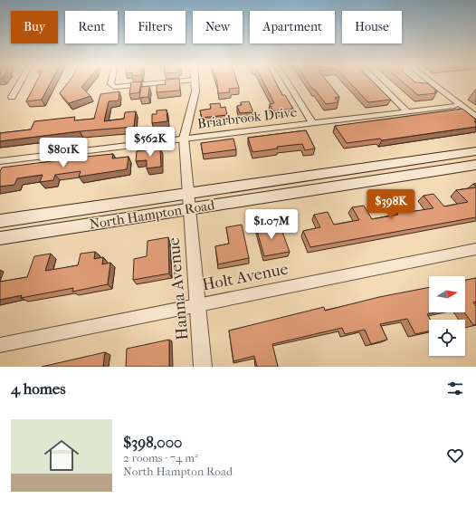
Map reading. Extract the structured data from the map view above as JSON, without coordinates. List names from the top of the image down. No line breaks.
{"streets":{"main road":["North Hampton Road"],"street":["Briarbrook Drive","Holt Avenue","Hanna Avenue"]},"crossings":[["Briarbrook Drive","Hanna Avenue"],["North Hampton Road","Hanna Avenue"],["Holt Avenue","Hanna Avenue"]],"north":"right","page":{"chip":["Buy","Rent","Filters","New","Apartment","House"],"price":["$562K","$801K","$398K","$1.07M"],"heading":"4 homes","list":[{"name":"$398,000","note":"2 rooms · 74 m² · North Hampton Road"}]}}
